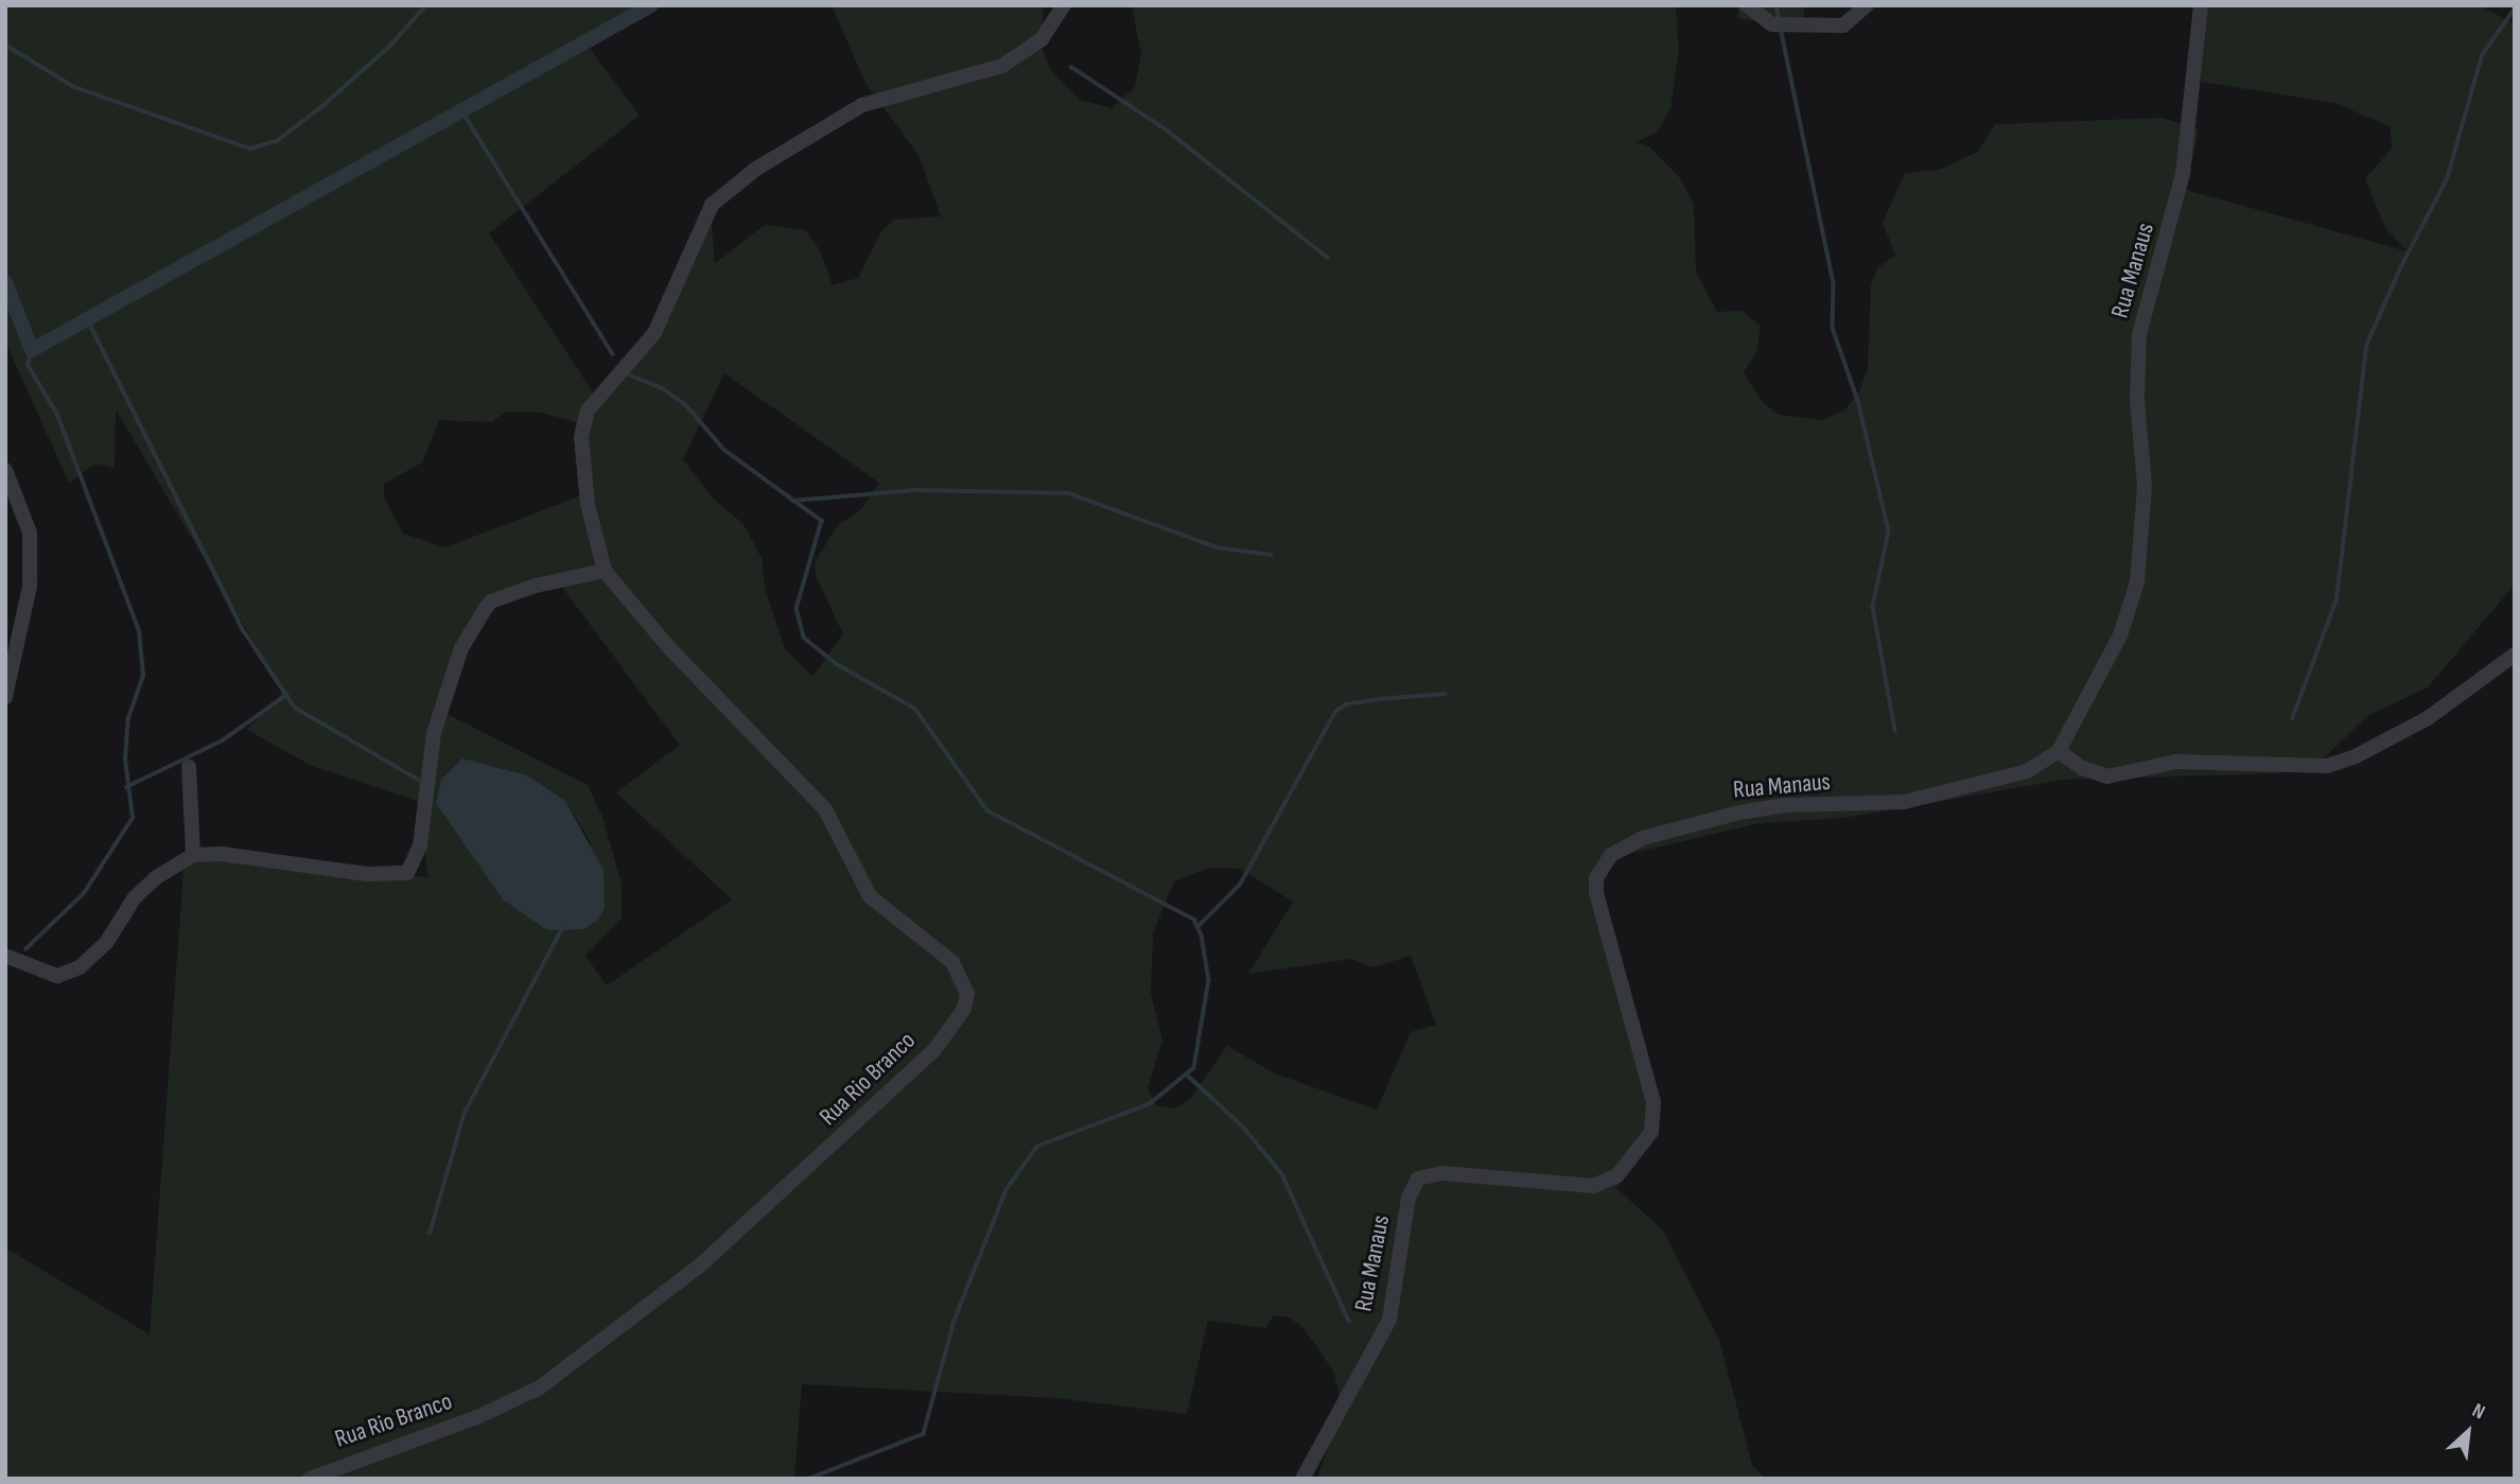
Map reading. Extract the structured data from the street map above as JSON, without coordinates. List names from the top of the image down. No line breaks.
{"streets":{"street":["Rua Manaus","Rua Rio Branco"]},"north":"top right"}
